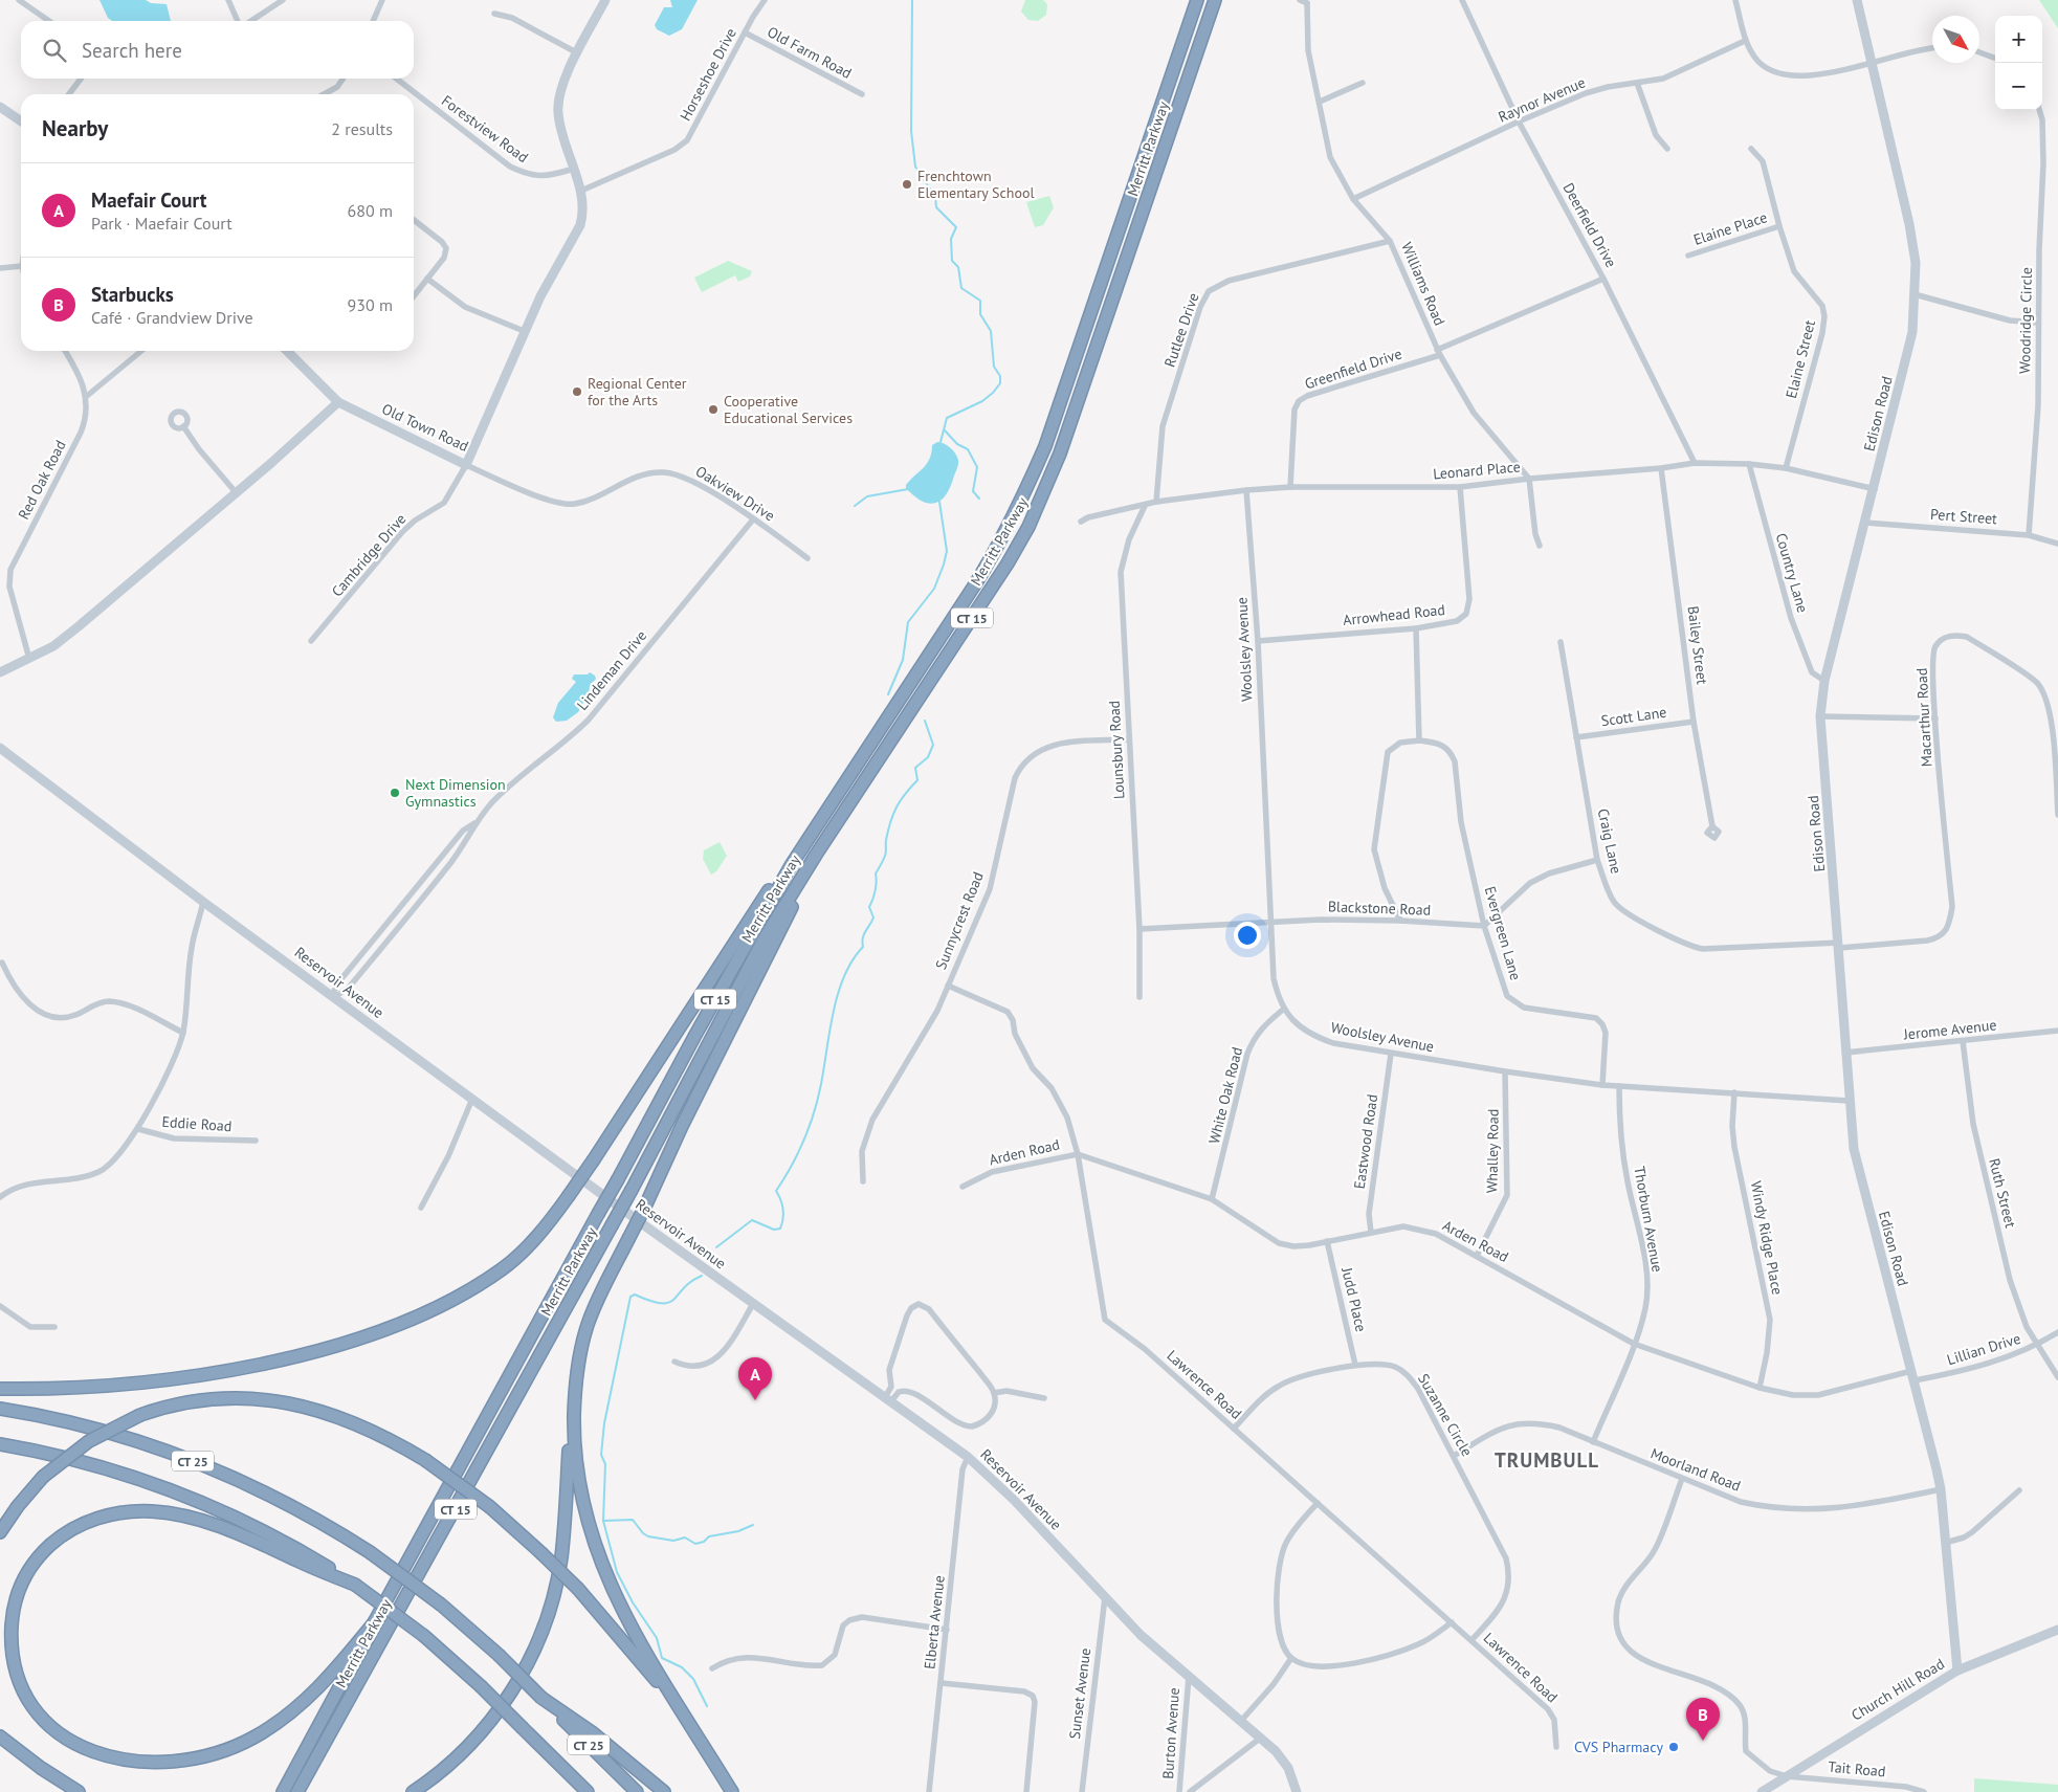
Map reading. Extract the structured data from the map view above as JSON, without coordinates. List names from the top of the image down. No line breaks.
{"streets":{"highway":["Merritt Parkway","CT 15","CT 25"],"main road":["Edison Road","Old Town Road","Reservoir Avenue","Church Hill Road"],"street":["Old Farm Road","Horseshoe Drive","Raynor Avenue","Forestview Road","Deerfield Drive","Elaine Place","Williams Road","Woodridge Circle","Rutlee Drive","Elaine Street","Greenfield Drive","Leonard Place","Red Oak Road","Oakview Drive","Pert Street","Cambridge Drive","Country Lane","Arrowhead Road","Bailey Street","Woolsley Avenue","Lindeman Drive","Scott Lane","Macarthur Road","Lounsbury Road","Craig Lane","Blackstone Road","Sunnycrest Road","Evergreen Lane","Jerome Avenue","White Oak Road","Eddie Road","Eastwood Road","Whalley Road","Arden Road","Ruth Street","Thorburn Avenue","Windy Ridge Place","Judd Place","Lillian Drive","Lawrence Road","Suzanne Circle","Moorland Road","Elberta Avenue","Sunset Avenue","Burton Avenue","Tait Road"]},"crossings":[["Old Farm Road","Horseshoe Drive"],["Horseshoe Drive","Old Town Road"],["Raynor Avenue","Deerfield Drive"],["Raynor Avenue","Williams Road"],["Forestview Road","Old Town Road"],["Deerfield Drive","Greenfield Drive"],["Deerfield Drive","Leonard Place"],["Elaine Place","Elaine Street"],["Williams Road","Rutlee Drive"],["Williams Road","Greenfield Drive"],["Williams Road","Leonard Place"],["Woodridge Circle","Pert Street"],["Rutlee Drive","Leonard Place"],["Elaine Street","Leonard Place"],["Greenfield Drive","Leonard Place"],["Edison Road","Leonard Place"],["Edison Road","Pert Street"],["Edison Road","Country Lane"],["Edison Road","Woolsley Avenue"],["Edison Road","Macarthur Road"],["Edison Road","Craig Lane"],["Edison Road","Jerome Avenue"],["Edison Road","Arden Road"],["Edison Road","Lillian Drive"],["Edison Road","Moorland Road"],["Edison Road","Church Hill Road"],["Old Town Road","Oakview Drive"],["Old Town Road","Cambridge Drive"],["Leonard Place","Country Lane"],["Leonard Place","Arrowhead Road"],["Leonard Place","Bailey Street"],["Leonard Place","Woolsley Avenue"],["Leonard Place","Lounsbury Road"],["Oakview Drive","Cambridge Drive"],["Oakview Drive","Lindeman Drive"],["Arrowhead Road","Woolsley Avenue"],["Bailey Street","Scott Lane"],["Woolsley Avenue","Blackstone Road"],["Woolsley Avenue","Evergreen Lane"],["Woolsley Avenue","White Oak Road"],["Woolsley Avenue","Eastwood Road"],["Woolsley Avenue","Whalley Road"],["Woolsley Avenue","Thorburn Avenue"],["Woolsley Avenue","Windy Ridge Place"],["Lindeman Drive","Reservoir Avenue"],["Scott Lane","Craig Lane"],["Macarthur Road","Craig Lane"],["Lounsbury Road","Blackstone Road"],["Lounsbury Road","Sunnycrest Road"],["Blackstone Road","Evergreen Lane"],["Sunnycrest Road","Lawrence Road"],["Reservoir Avenue","Elberta Avenue"],["Reservoir Avenue","Sunset Avenue"],["Reservoir Avenue","Burton Avenue"],["Jerome Avenue","Ruth Street"],["White Oak Road","Arden Road"],["Eastwood Road","Arden Road"],["Whalley Road","Arden Road"],["Arden Road","Thorburn Avenue"],["Arden Road","Windy Ridge Place"],["Arden Road","Judd Place"],["Arden Road","Lillian Drive"],["Arden Road","Lawrence Road"],["Ruth Street","Lillian Drive"],["Thorburn Avenue","Moorland Road"],["Judd Place","Suzanne Circle"],["Lawrence Road","Suzanne Circle"],["Suzanne Circle","Moorland Road"],["Moorland Road","Tait Road"],["Church Hill Road","Tait Road"]],"districts":["TRUMBULL"],"places":["Frenchtown Elementary School","Regional Center for the Arts","Cooperative Educational Services","Next Dimension Gymnastics","CVS Pharmacy"],"north":"bottom right","page":{"map_buttons":["+","−"],"search":"Search here","heading":["Nearby","2 results"],"list":[{"mark":"A","name":"Maefair Court","note":"Park · Maefair Court","value":"680 m"},{"mark":"B","name":"Starbucks","note":"Café · Grandview Drive","value":"930 m"}],"pins":["A","B"]}}
